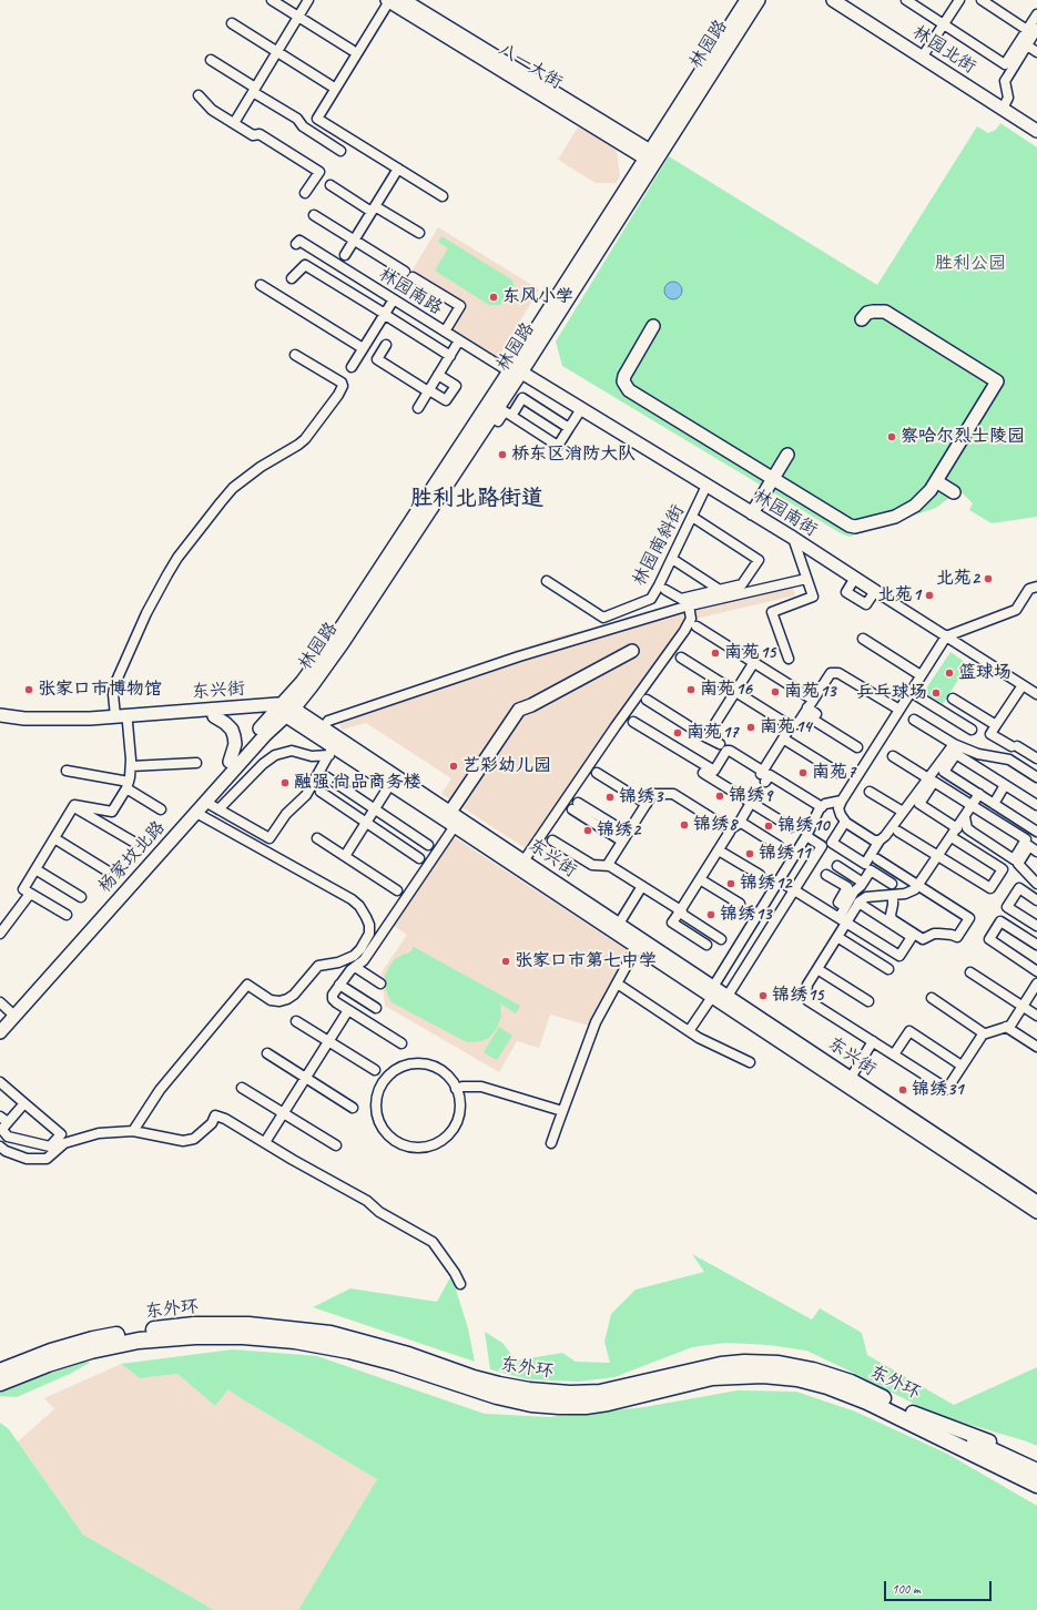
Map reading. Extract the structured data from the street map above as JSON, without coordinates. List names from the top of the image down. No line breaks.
{"streets":{"highway":["东外环"],"main road":["林园路","林园北街","八一大街","林园南街","东兴街","杨家坟北路"],"street":["林园南路","林园南斜街"]},"crossings":[["林园路","八一大街"],["林园路","林园南路"],["林园路","林园南街"],["林园路","东兴街"],["林园路","杨家坟北路"],["林园南路","林园南街"],["林园南街","林园南斜街"],["东兴街","杨家坟北路"]],"districts":["胜利北路街道"],"parks":["胜利公园"],"places":["东风小学","察哈尔烈士陵园","桥东区消防大队","北苑2","北苑1","南苑15","篮球场","张家口市博物馆","南苑16","南苑13","乒乓球场","南苑14","南苑17","艺彩幼儿园","南苑7","融强·尚品商务楼","锦绣9","锦绣3","锦绣8","锦绣10","锦绣2","锦绣11","锦绣12","锦绣13","张家口市第七中学","锦绣15","锦绣31"],"scale_bar":"100 m"}
